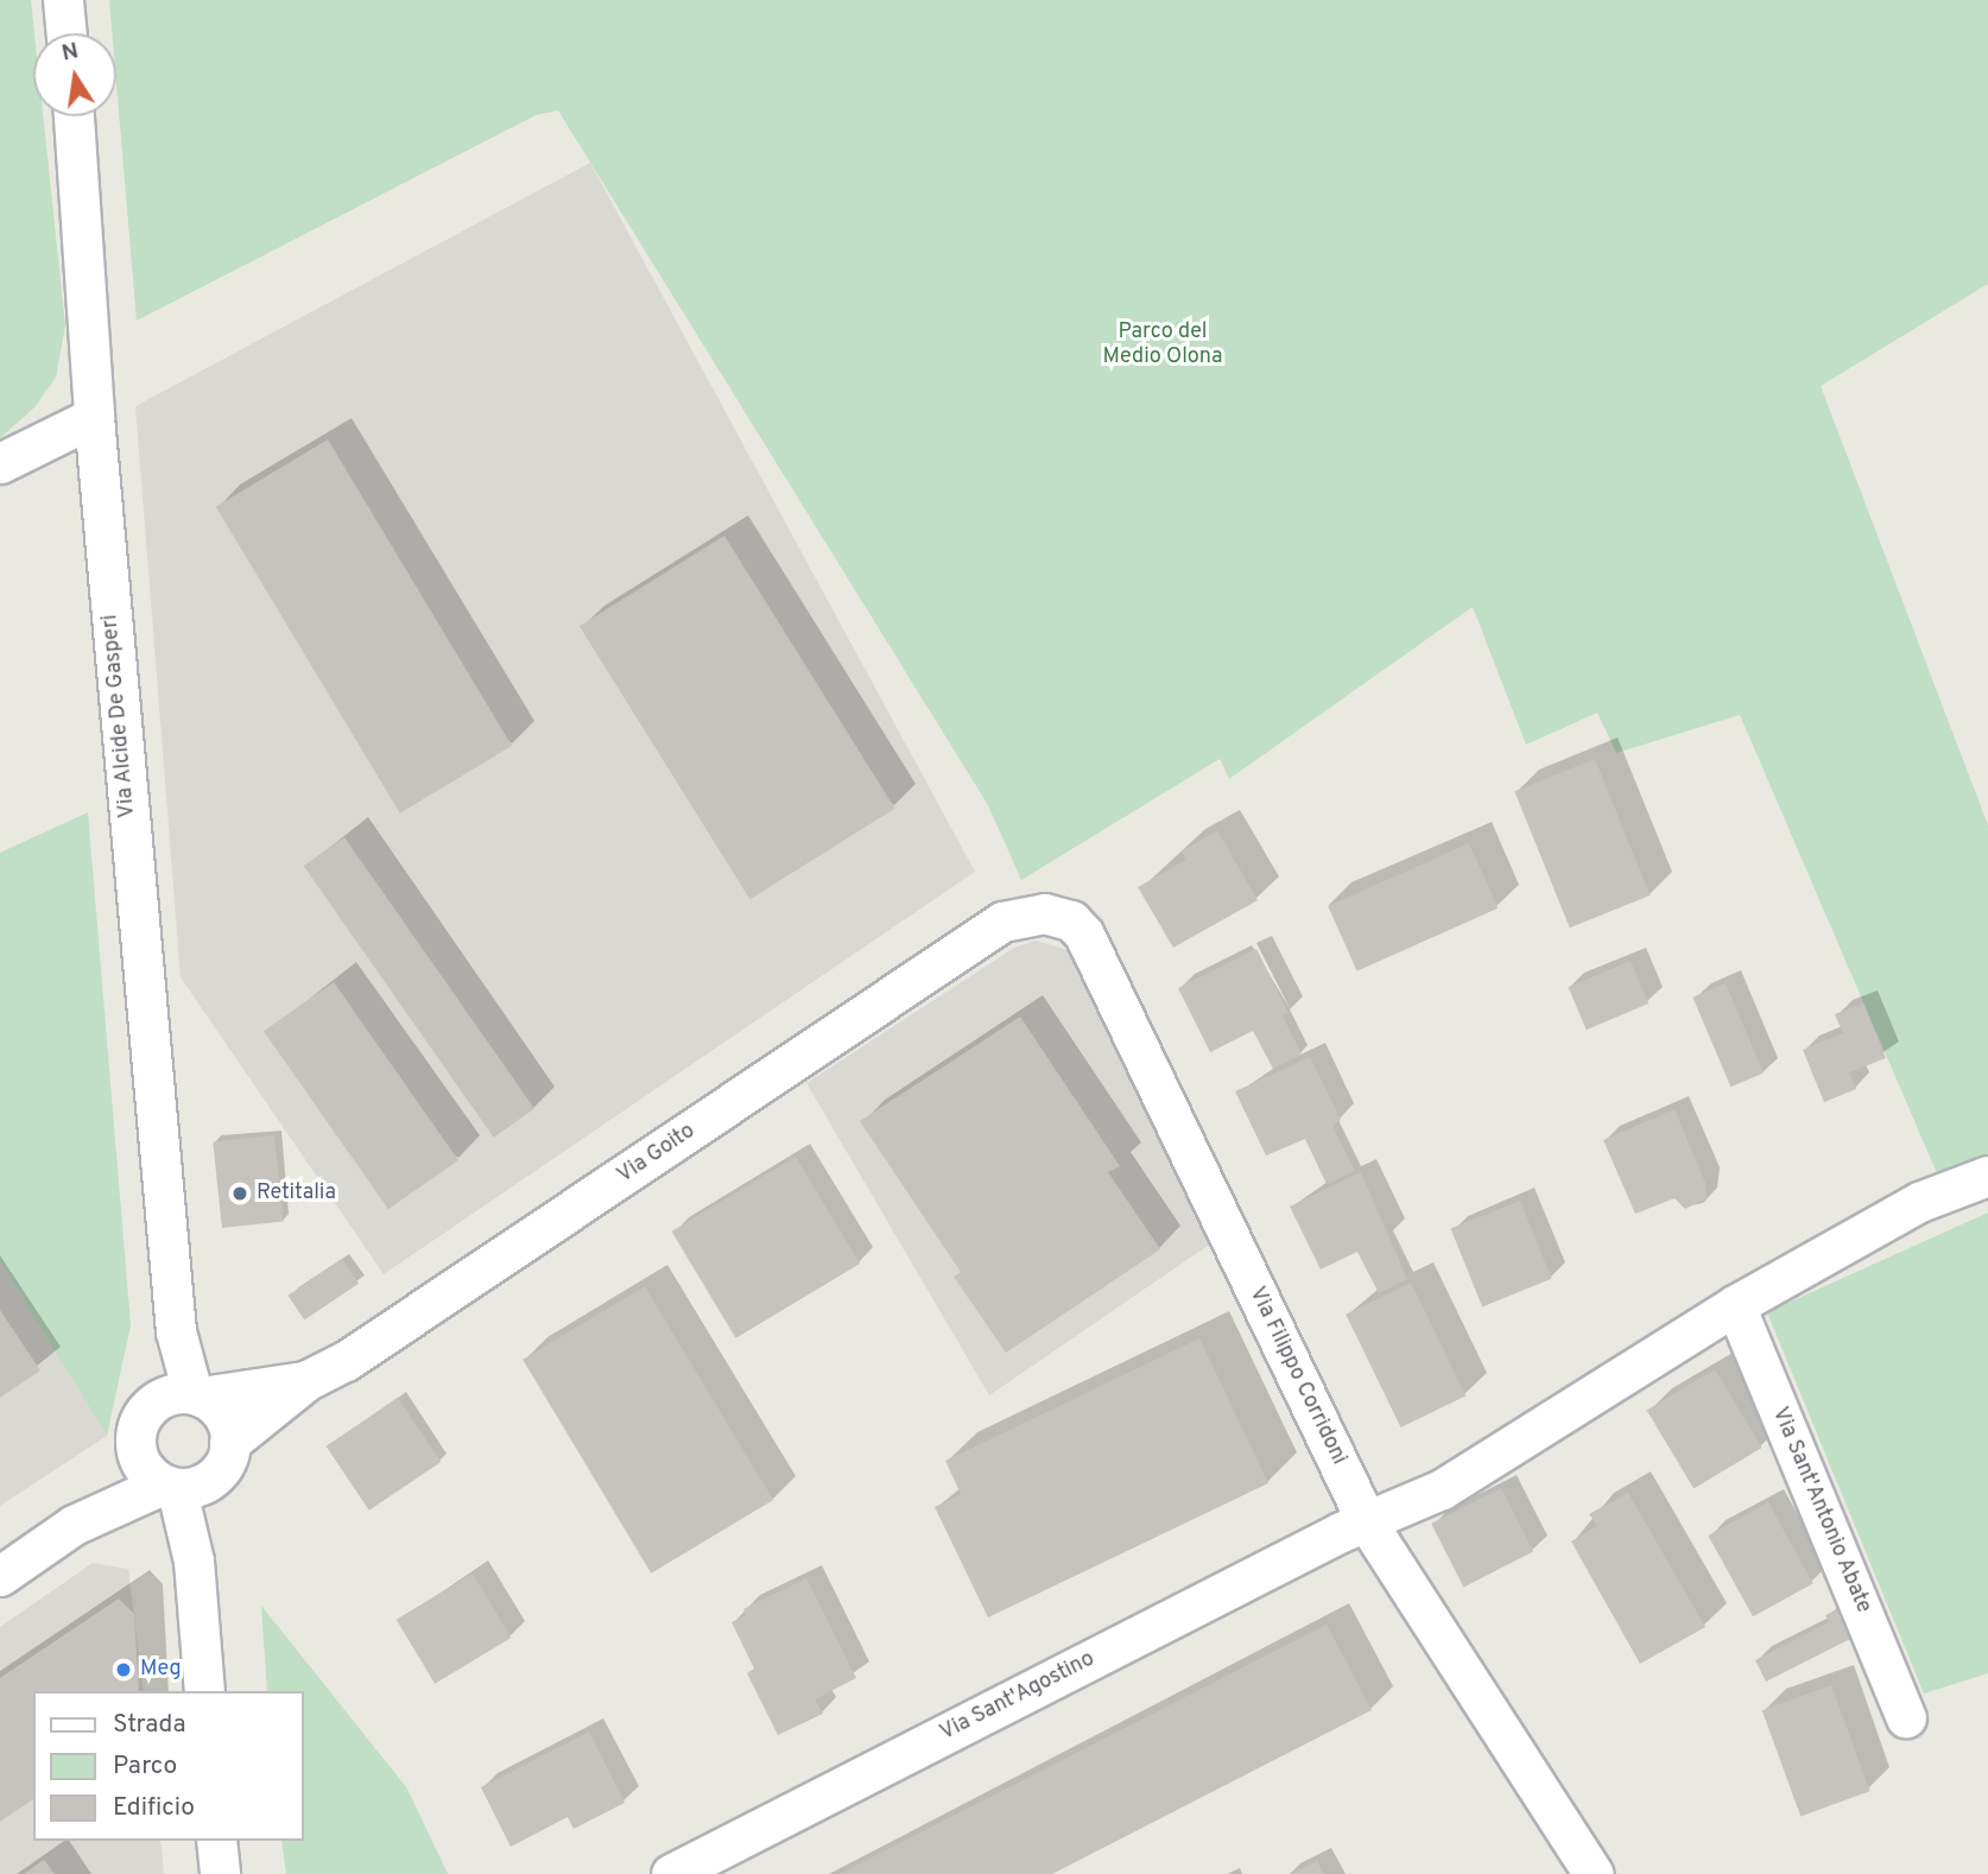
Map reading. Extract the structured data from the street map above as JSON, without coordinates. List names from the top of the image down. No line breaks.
{"streets":{"street":["Via Alcide De Gasperi","Via Goito","Via Filippo Corridoni","Via Sant'Antonio Abate","Via Sant'Agostino"]},"crossings":[["Via Alcide De Gasperi","Via Goito"],["Via Goito","Via Filippo Corridoni"],["Via Filippo Corridoni","Via Sant'Agostino"]],"parks":["Parco del Medio Olona"],"places":["Retitalia","Meg"],"legend":["Strada","Parco","Edificio"],"north":"top"}
